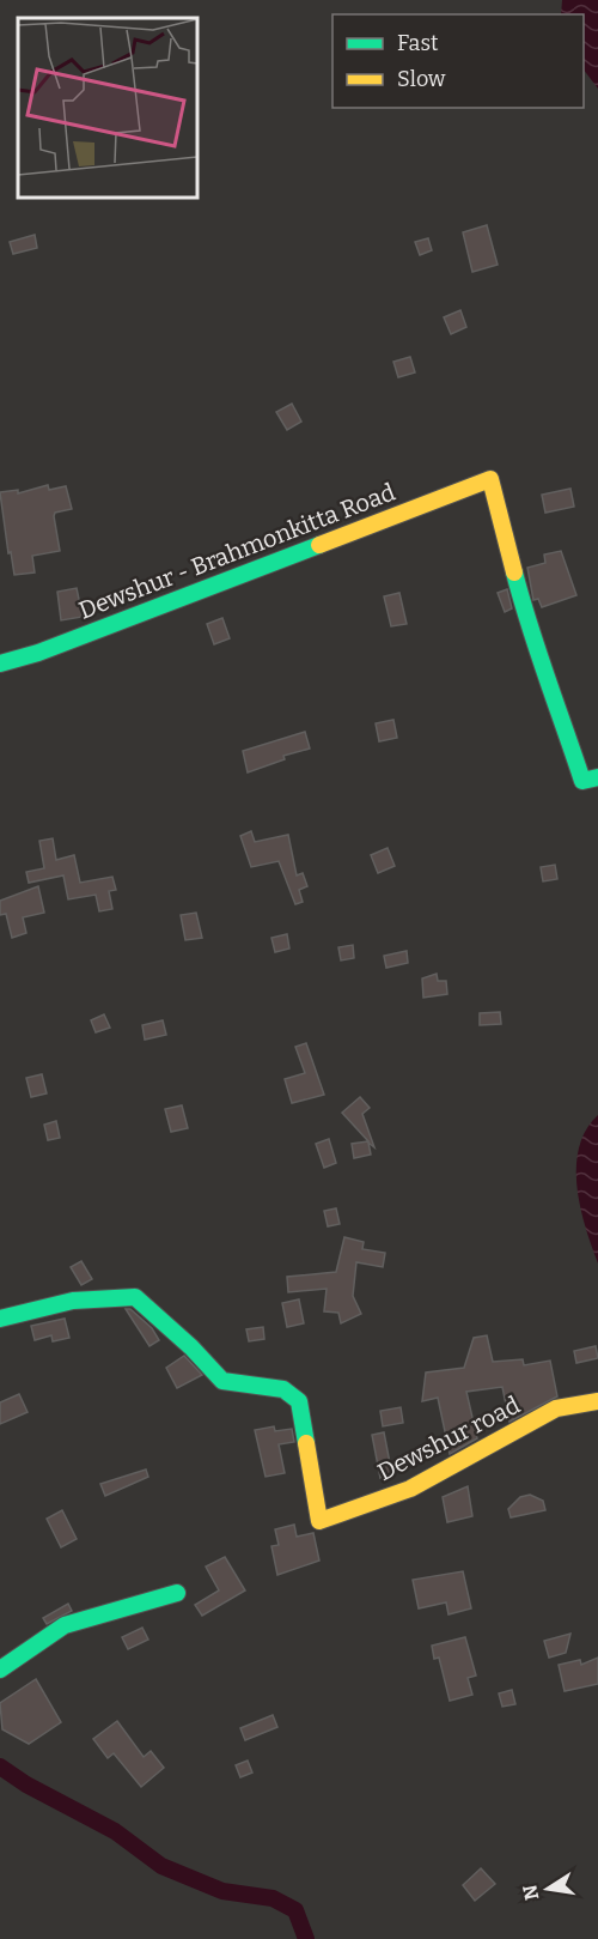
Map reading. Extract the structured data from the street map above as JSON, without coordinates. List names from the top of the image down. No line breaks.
{"streets":{"street":["Dewshur - Brahmonkitta Road","Dewshur road"]},"legend":["Fast","Slow"],"north":"left"}
